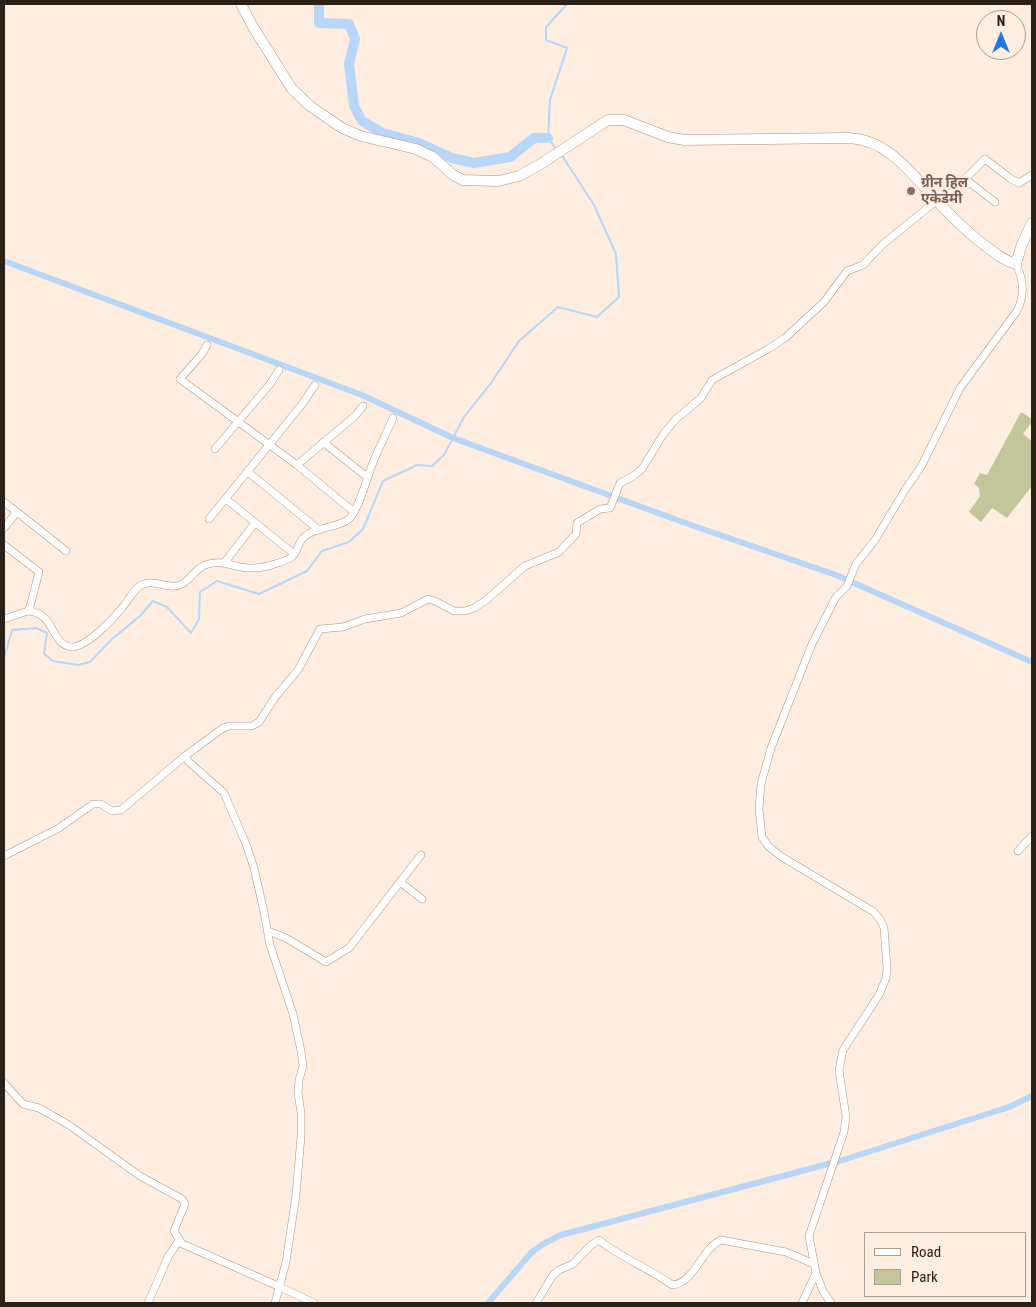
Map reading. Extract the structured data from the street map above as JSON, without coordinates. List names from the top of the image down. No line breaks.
{"places":["ग्रीन हिल एकेडेमी"],"legend":["Road","Park"],"north":"top"}
